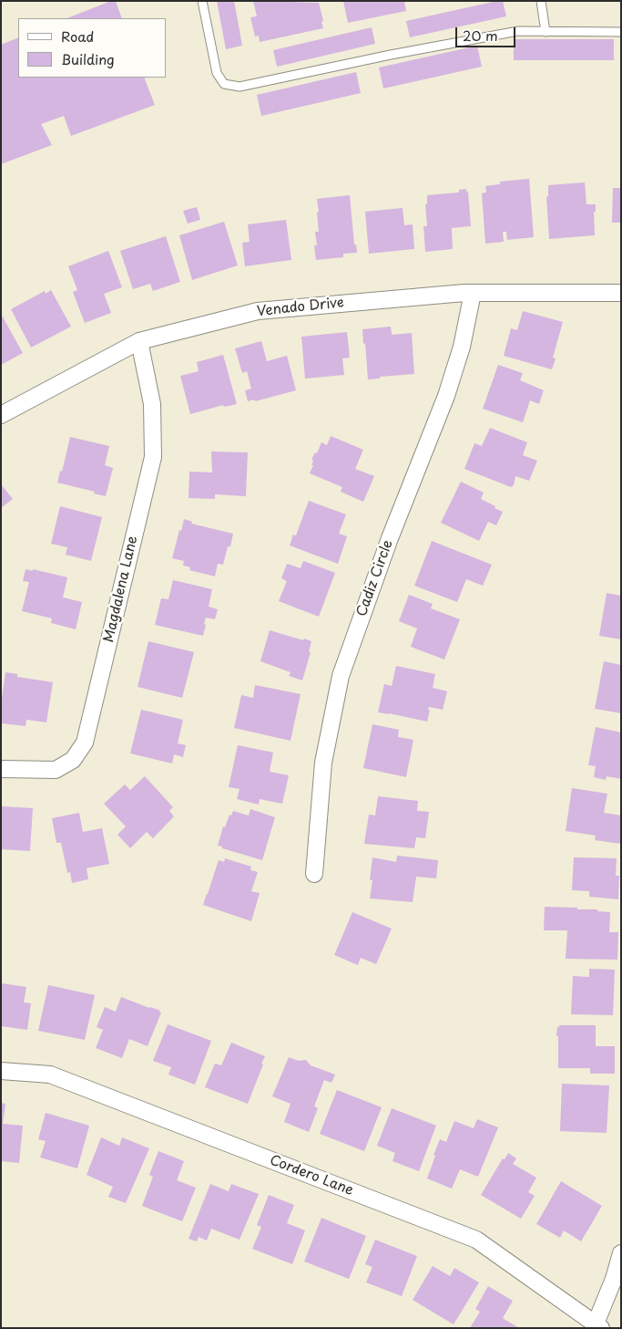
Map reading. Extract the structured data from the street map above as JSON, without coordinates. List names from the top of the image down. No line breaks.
{"streets":{"street":["Venado Drive","Cadiz Circle","Magdalena Lane","Cordero Lane"]},"crossings":[["Venado Drive","Cadiz Circle"],["Venado Drive","Magdalena Lane"]],"legend":["Road","Building"],"scale_bar":"20 m"}
